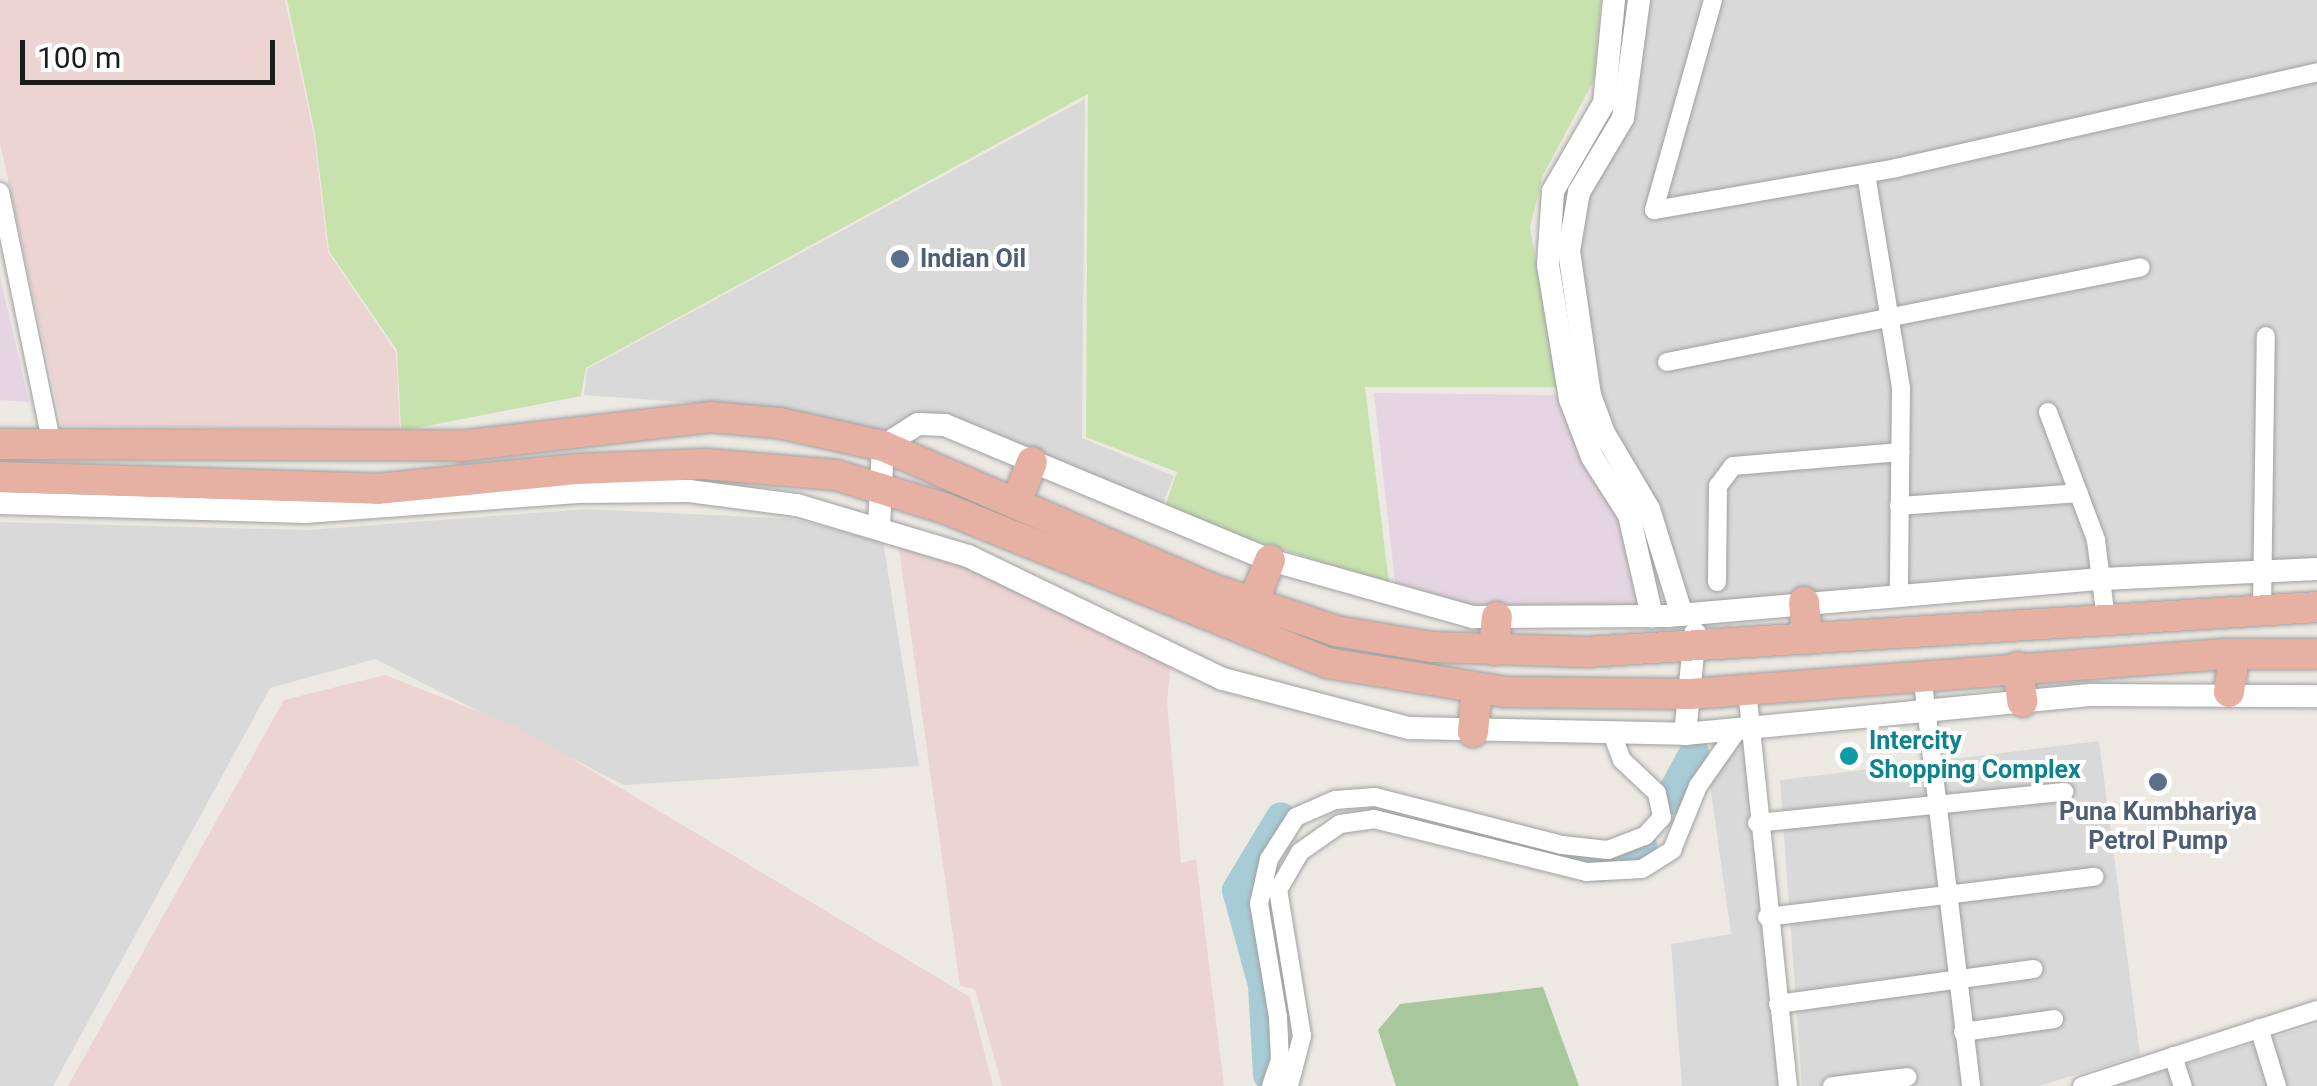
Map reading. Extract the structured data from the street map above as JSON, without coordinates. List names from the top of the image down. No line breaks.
{"places":["Indian Oil","Intercity Shopping Complex","Puna Kumbhariya Petrol Pump"],"scale_bar":"100 m"}
